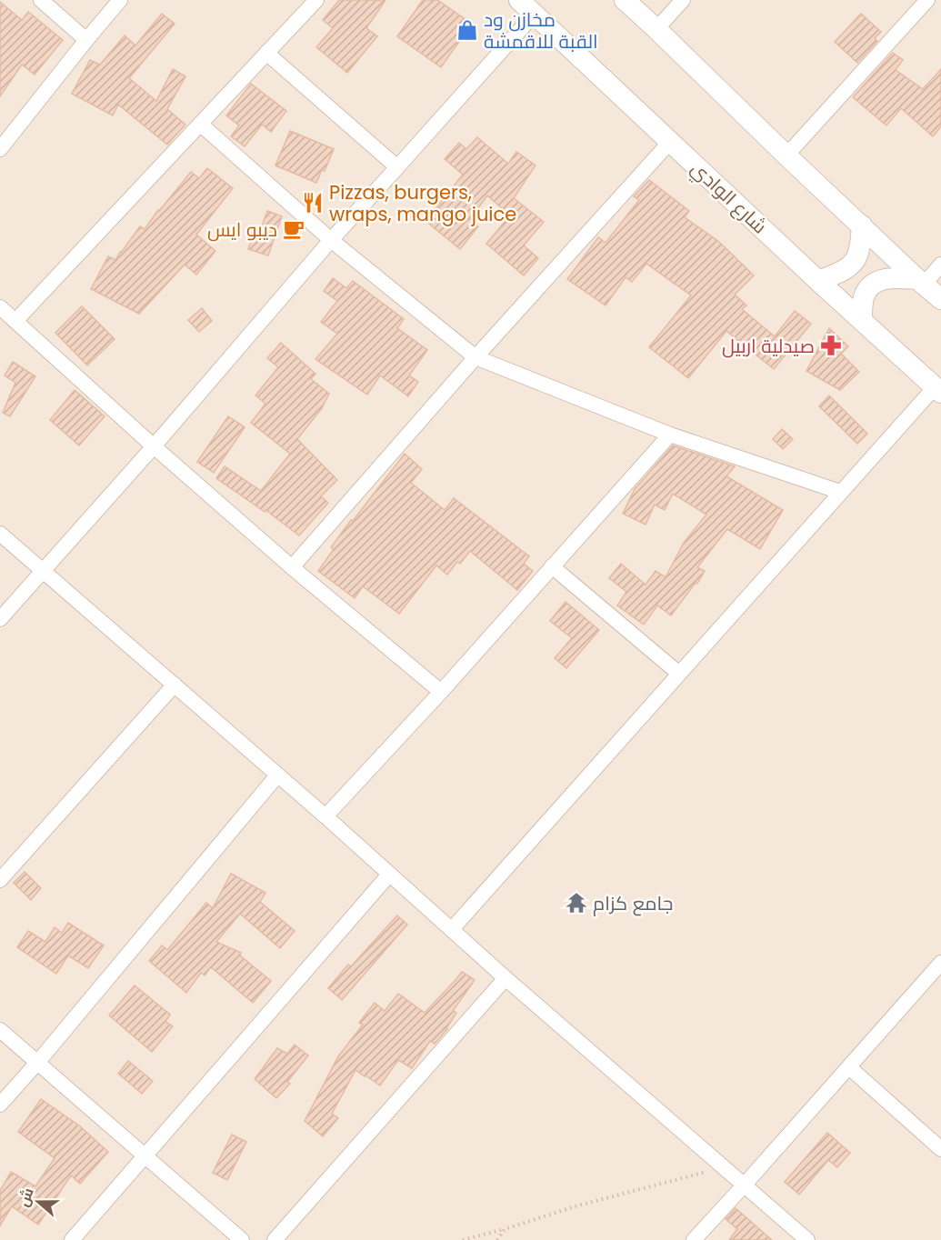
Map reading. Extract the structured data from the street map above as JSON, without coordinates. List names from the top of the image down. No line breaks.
{"streets":{"main road":["شارع الوادي"]},"places":{"shop":["مخازن ود القبة للاقمشة"],"restaurant":["Pizzas, burgers, wraps, mango juice"],"cafe":["ديبو ايس"],"pharmacy":["صيدلية اربيل"],"temple":["جامع كزام"]},"north":"left"}
